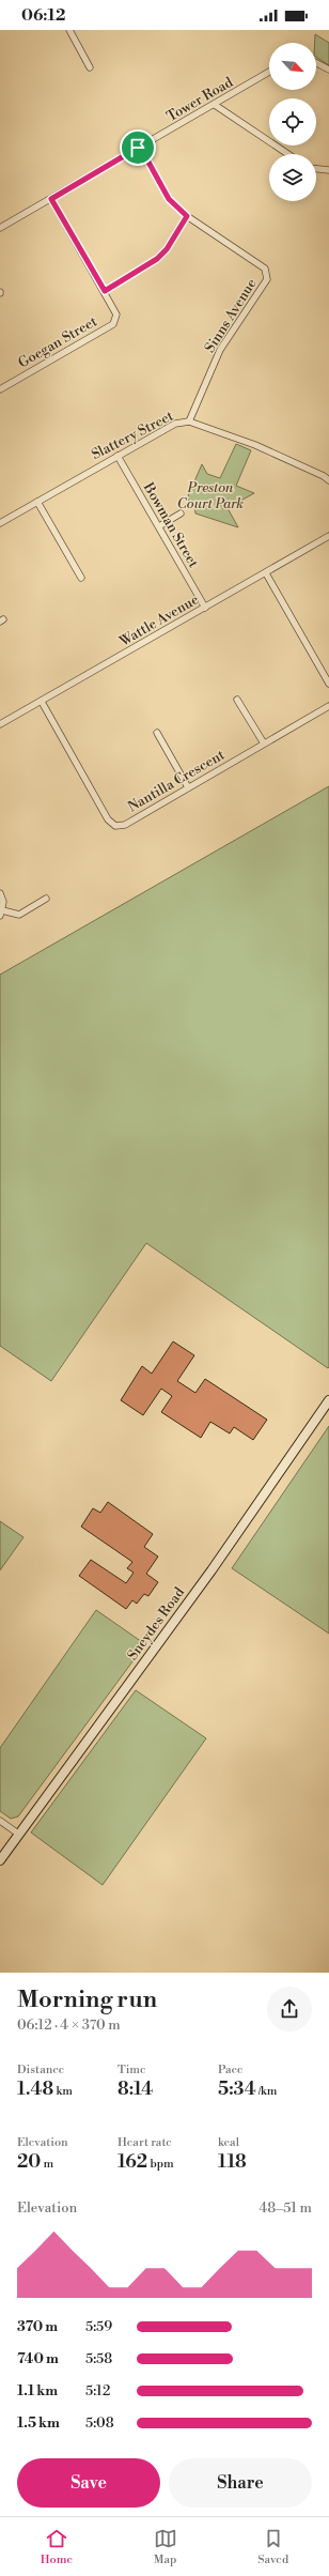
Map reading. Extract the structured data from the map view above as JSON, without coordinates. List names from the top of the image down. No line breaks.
{"streets":{"main road":["Sneydes Road"],"street":["Tower Road","Sinns Avenue","Goegan Street","Slattery Street","Bowman Street","Wattle Avenue","Nantilla Crescent"]},"crossings":[["Tower Road","Sinns Avenue"],["Tower Road","Goegan Street"],["Sinns Avenue","Slattery Street"],["Slattery Street","Bowman Street"],["Bowman Street","Wattle Avenue"],["Wattle Avenue","Nantilla Crescent"]],"parks":["Preston Court Park"],"north":"bottom right","page":{"status":"06:12","heading":["Morning run","06:12 · 4 × 370 m"],"stats":[["Distance","1.48 km"],["Time","8:14"],["Pace","5:34 /km"],["Elevation","20 m"],["Heart rate","162 bpm"],["kcal","118"]],"chart":["Elevation","48–51 m"],"list":[{"name":"370 m","note":"5:59"},{"name":"740 m","note":"5:58"},{"name":"1.1 km","note":"5:12"},{"name":"1.5 km","note":"5:08"}],"buttons":["Save","Share"],"tabs":["Home","Map","Saved"]}}
